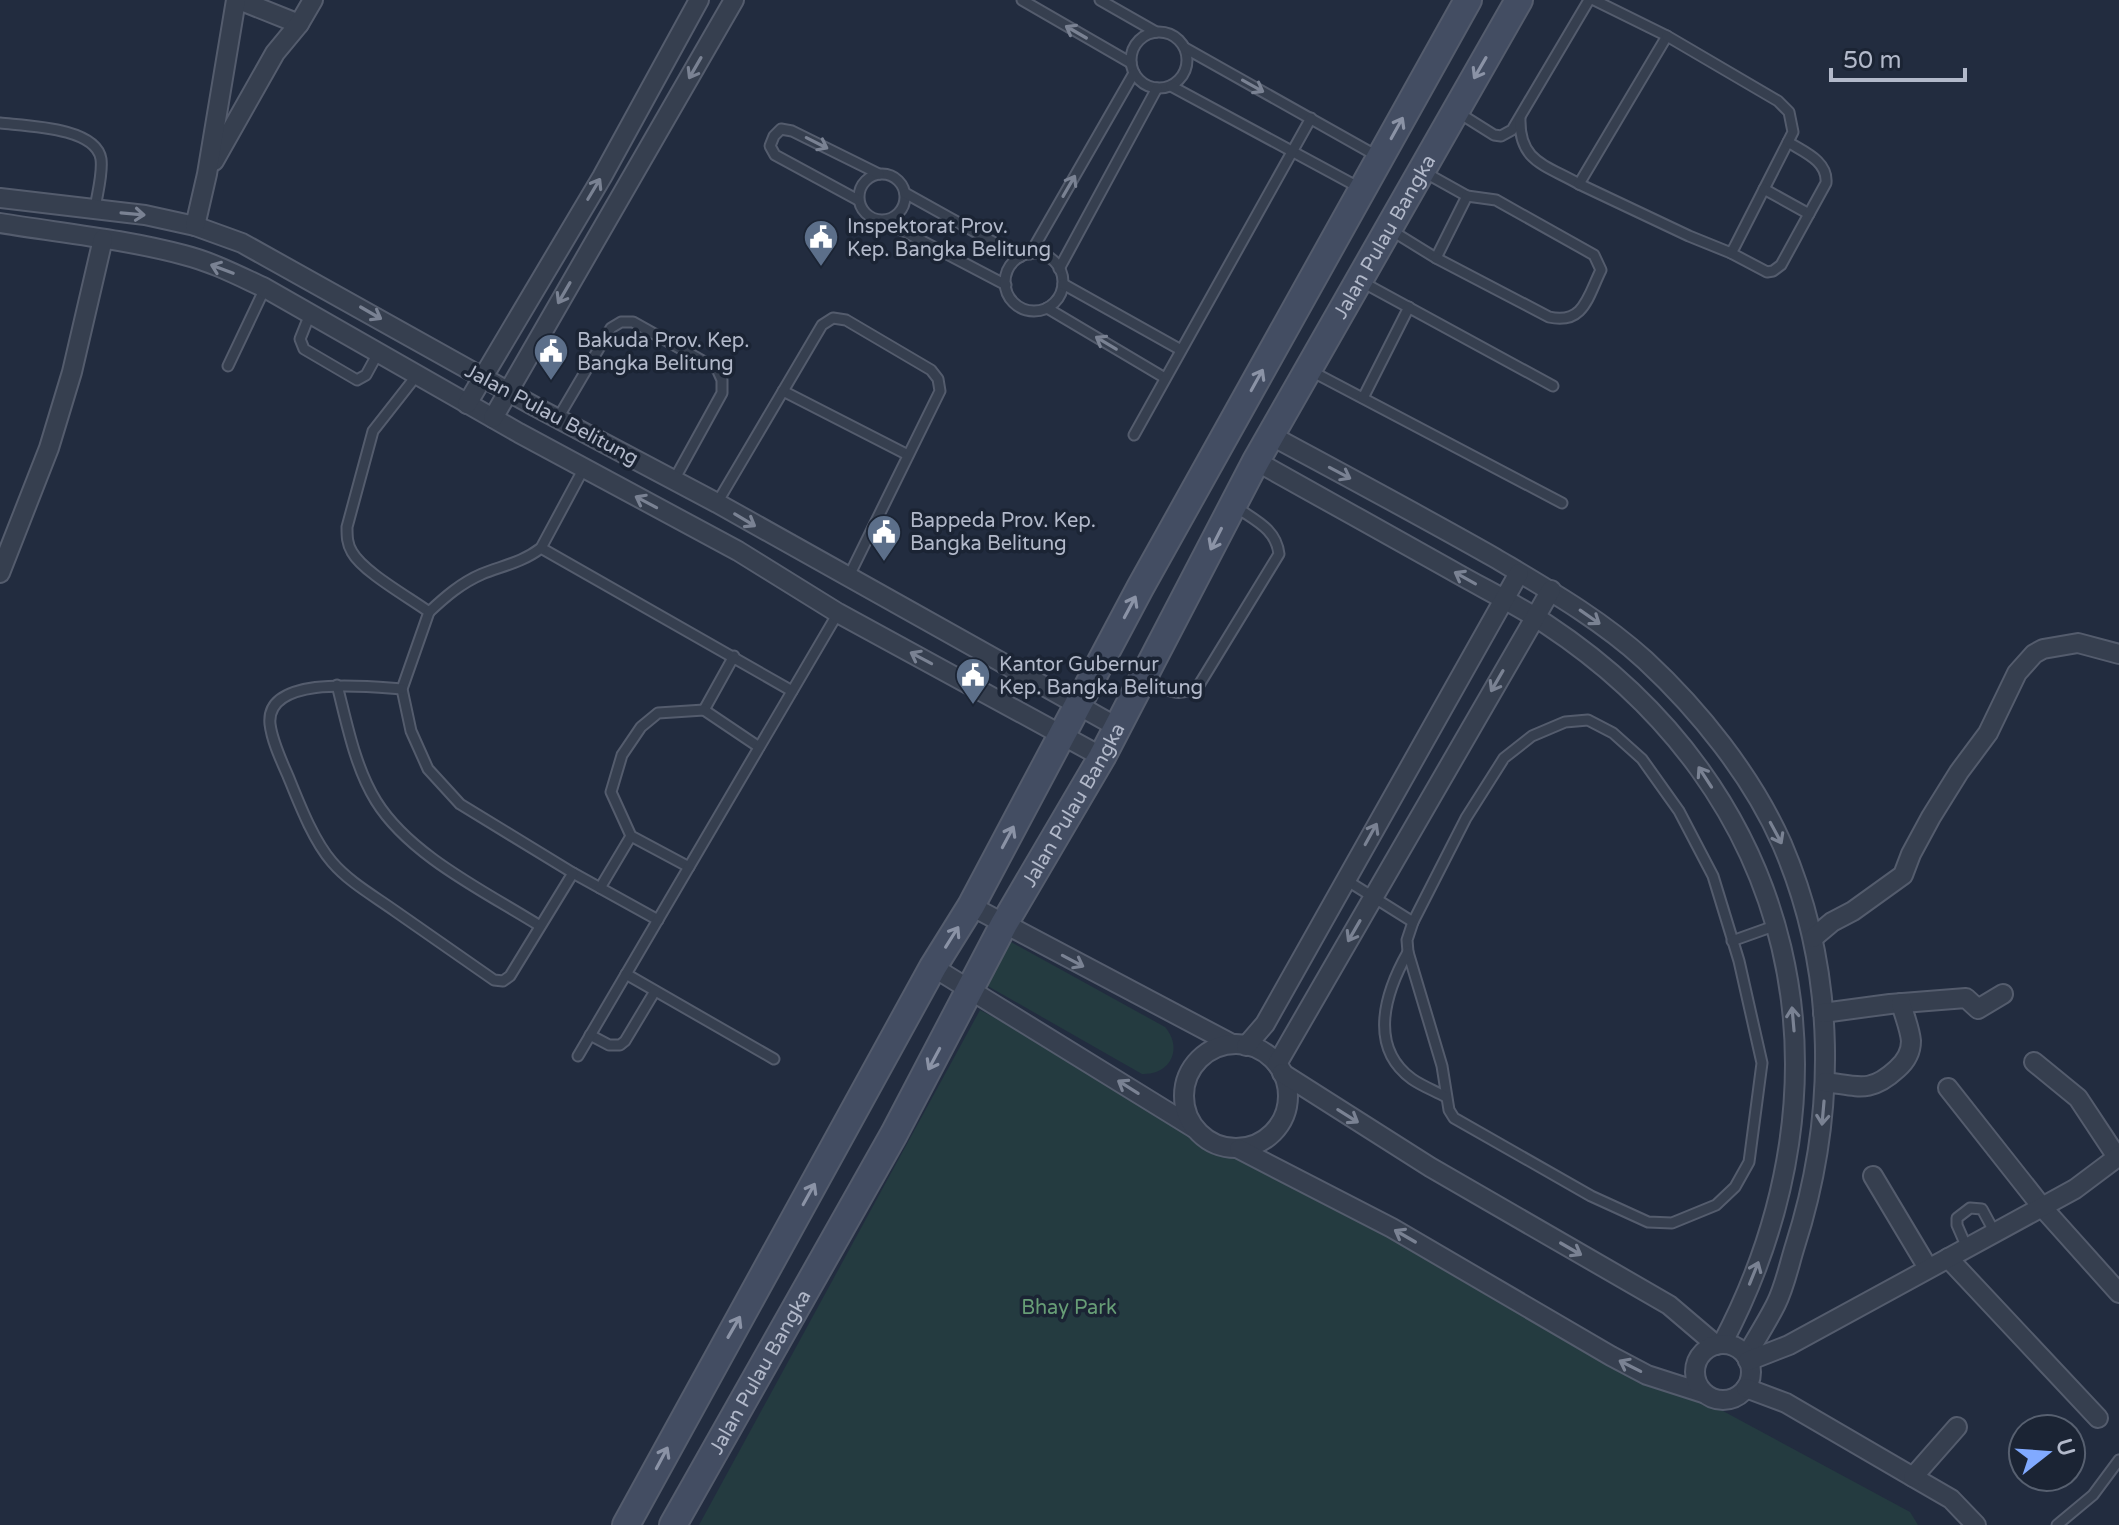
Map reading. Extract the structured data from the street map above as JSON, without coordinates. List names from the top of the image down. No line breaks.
{"streets":{"main road":["Jalan Pulau Bangka"],"street":["Jalan Pulau Belitung"]},"crossings":[["Jalan Pulau Bangka","Jalan Pulau Belitung"]],"parks":["Bhay Park"],"places":{"public building":["Inspektorat Prov. Kep. Bangka Belitung","Bakuda Prov. Kep. Bangka Belitung","Bappeda Prov. Kep. Bangka Belitung","Kantor Gubernur Kep. Bangka Belitung"]},"scale_bar":"50 m","north":"right"}
